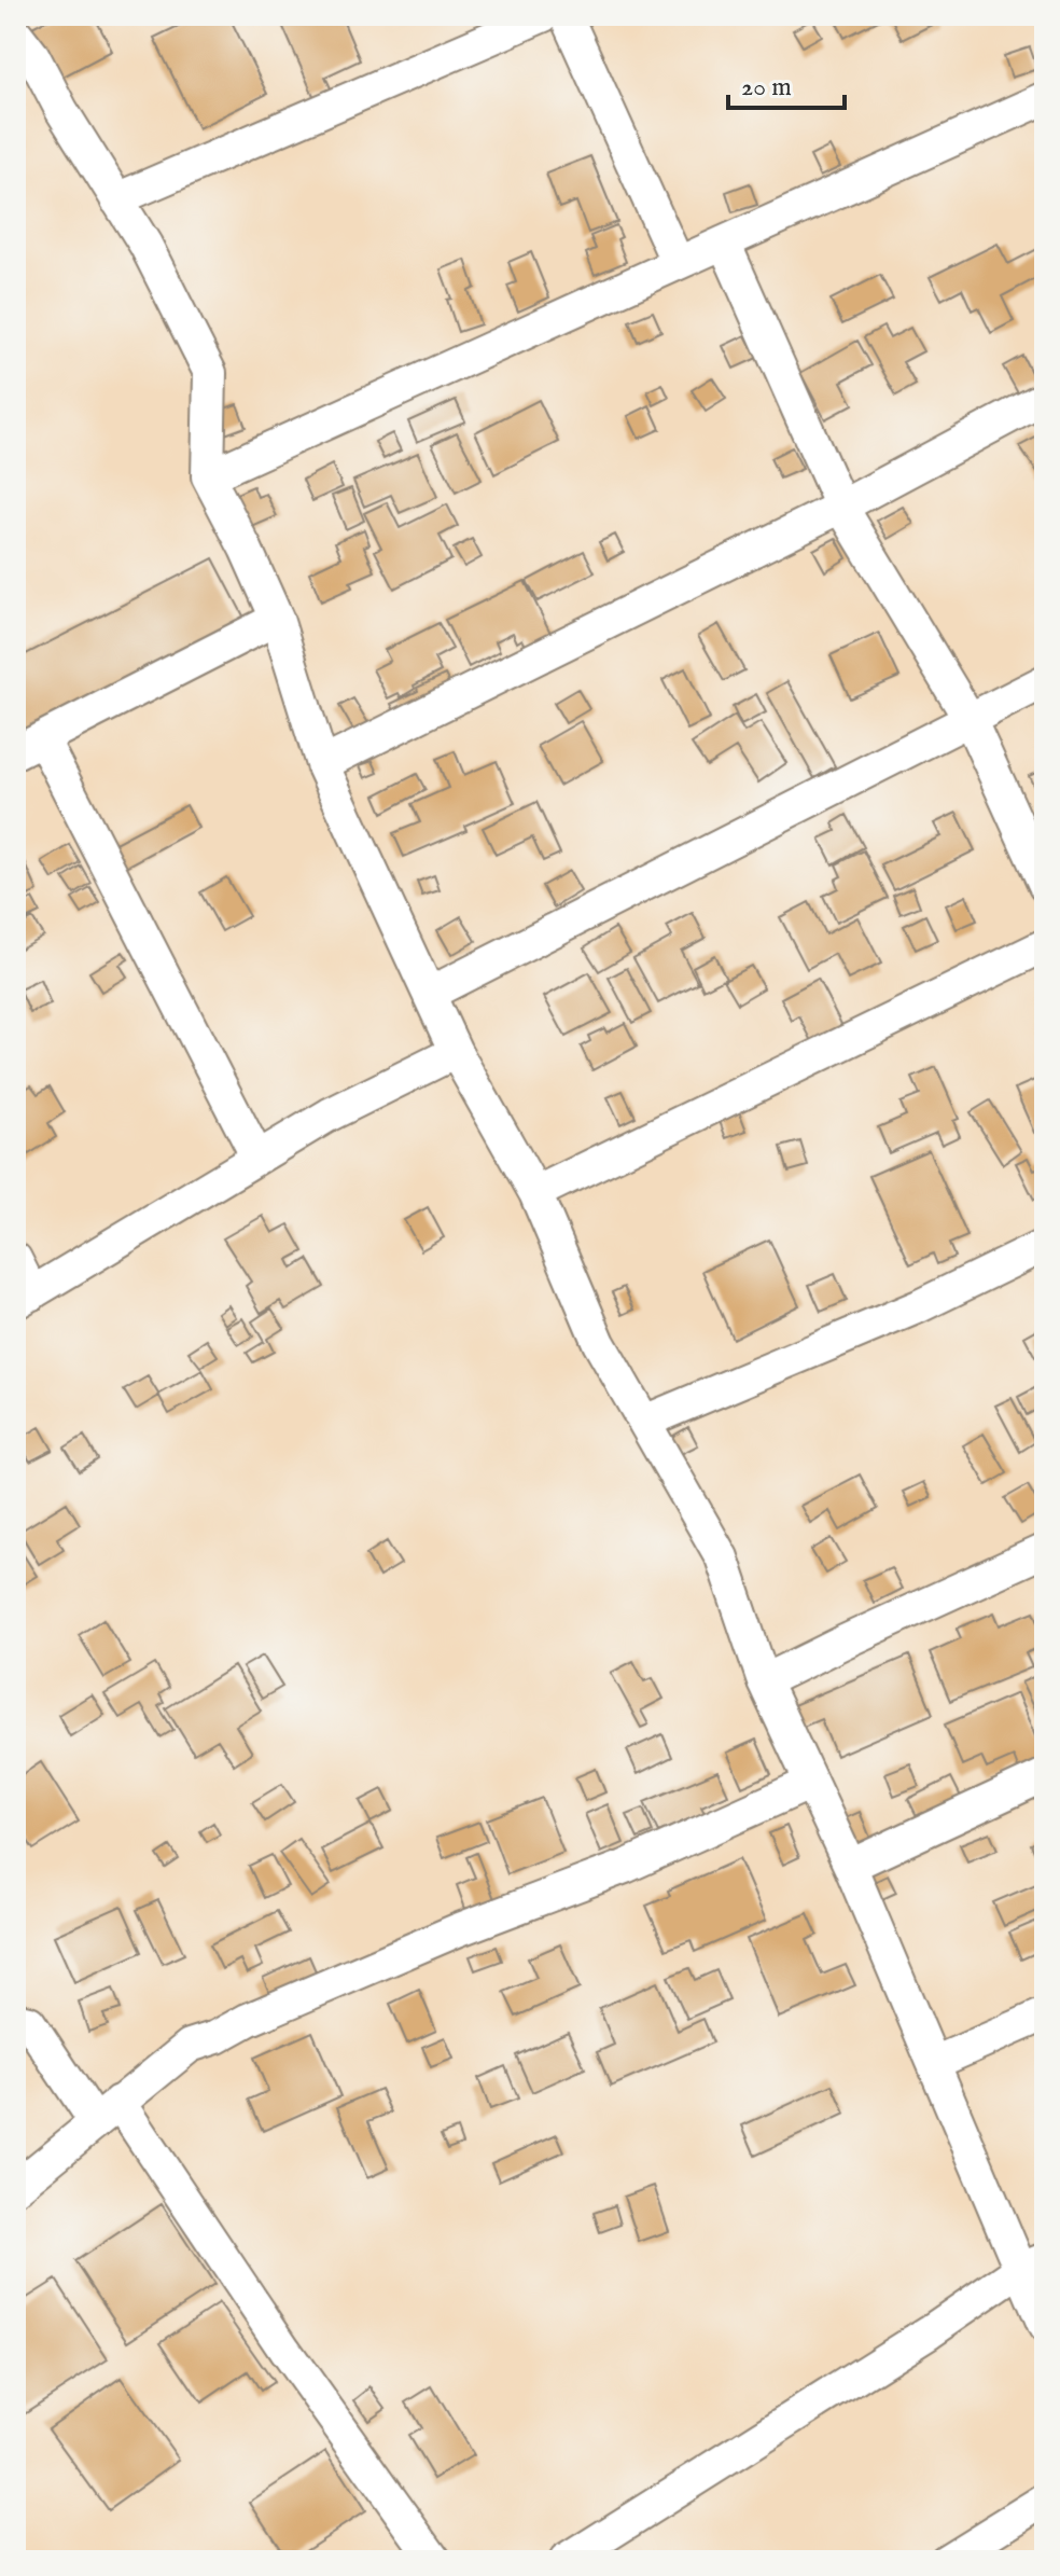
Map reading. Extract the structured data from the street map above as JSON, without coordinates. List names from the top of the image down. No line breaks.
{"scale_bar":"20 m"}
